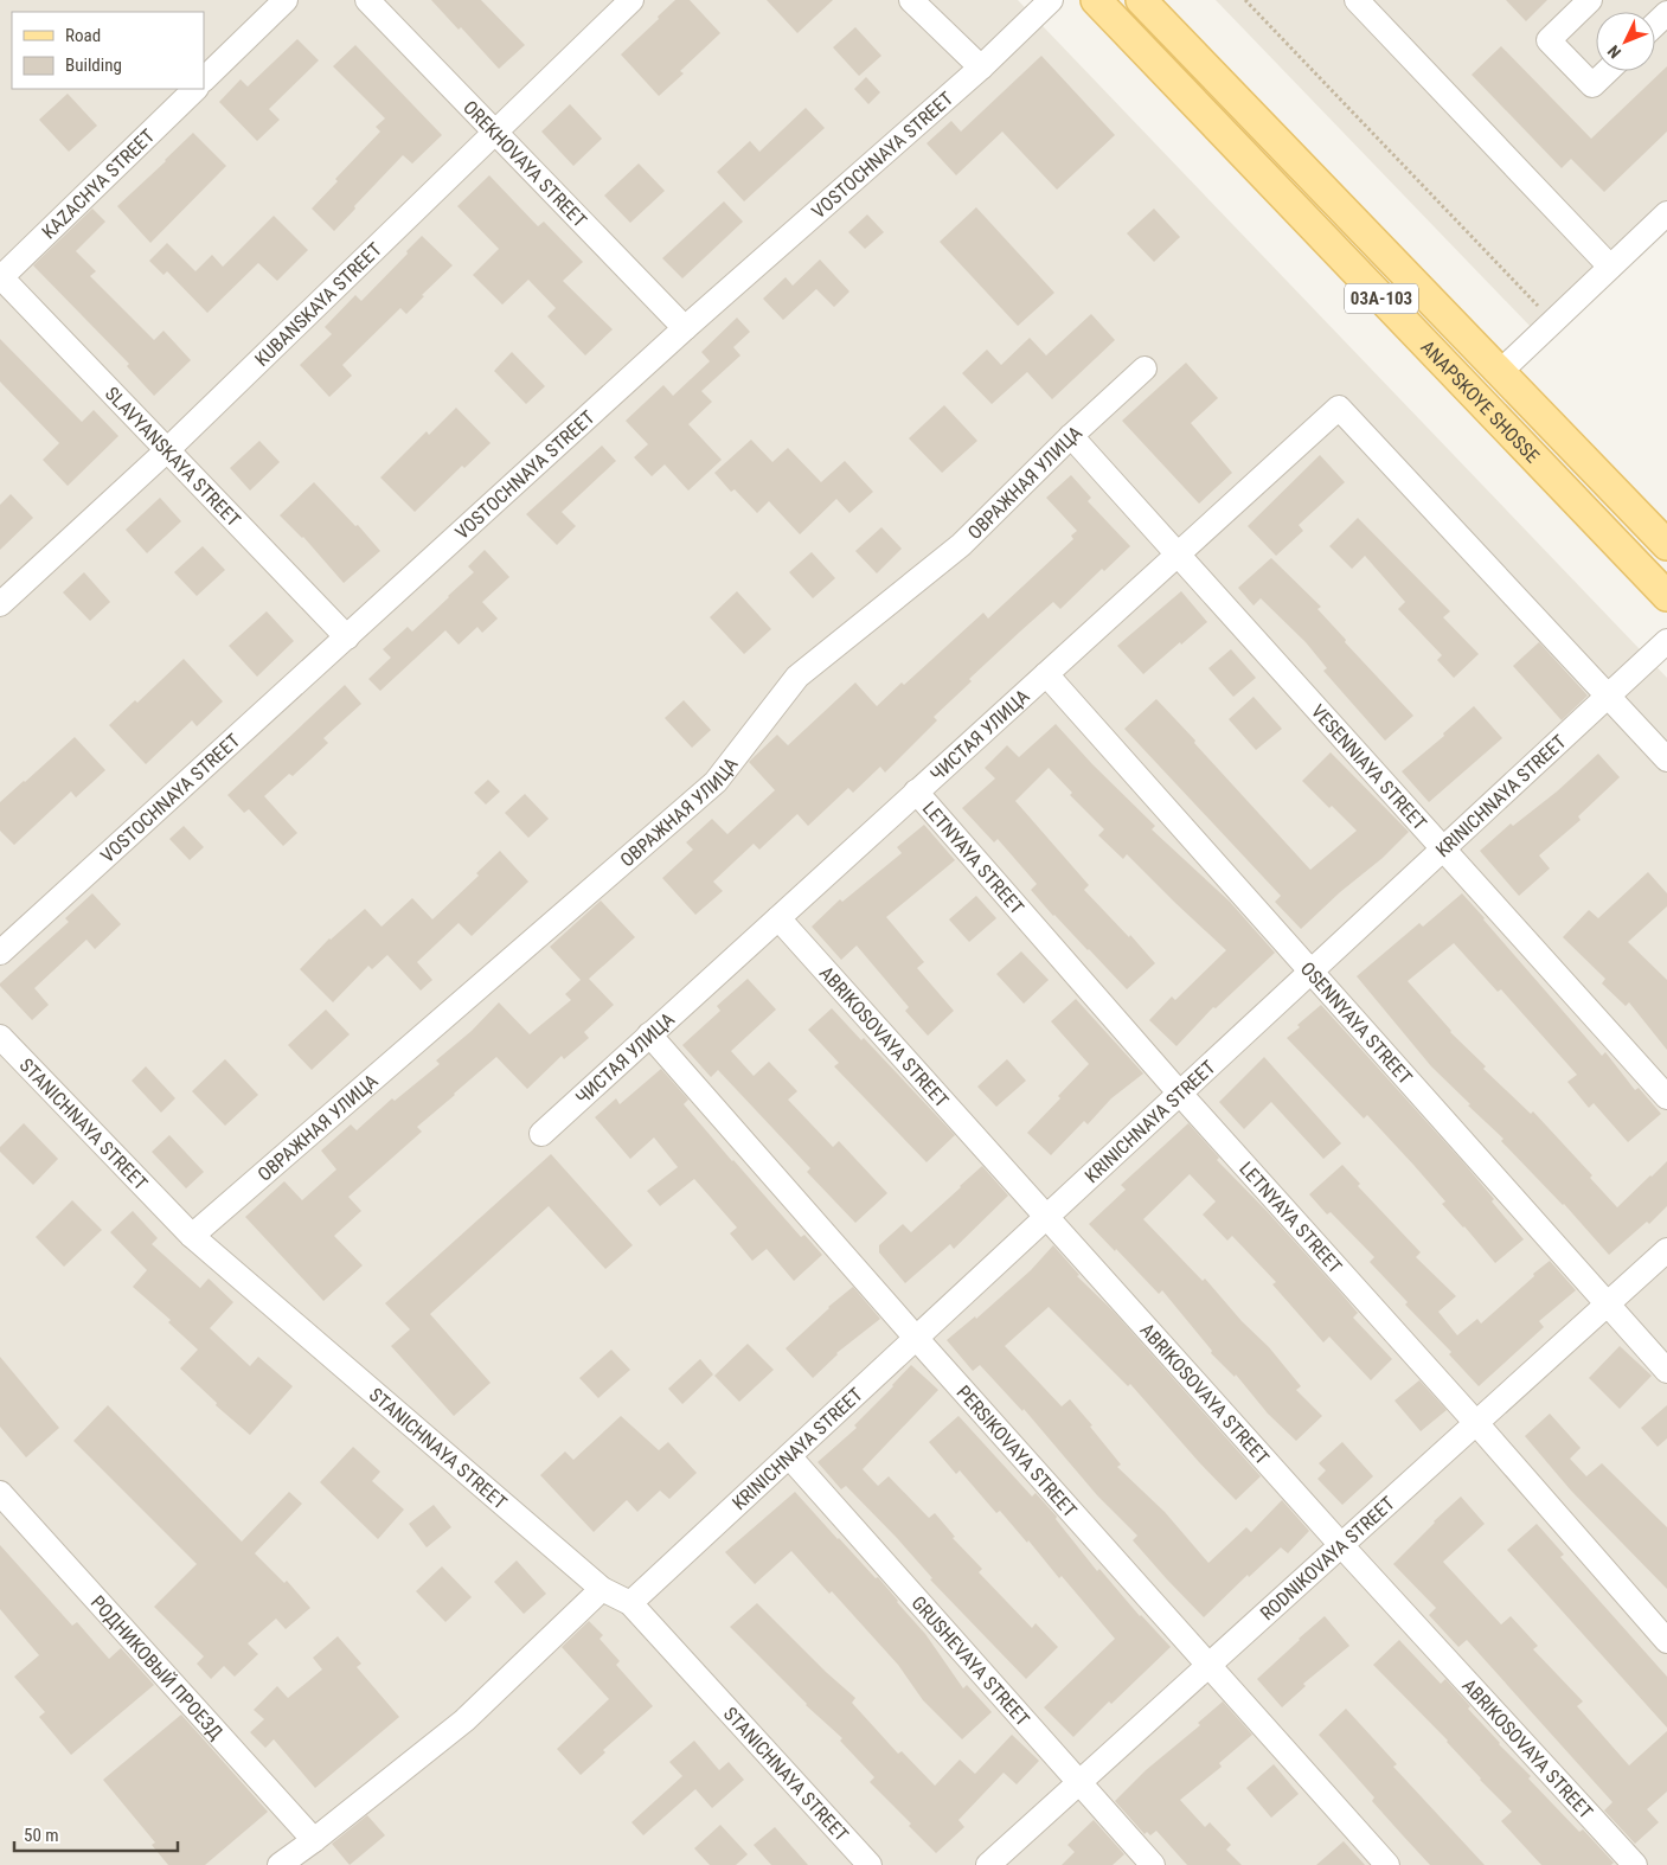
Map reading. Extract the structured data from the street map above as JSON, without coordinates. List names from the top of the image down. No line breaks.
{"streets":{"main road":["03А-103","ANAPSKOYE SHOSSE"],"street":["VOSTOCHNAYA STREET","OREKHOVAYA STREET","KAZACHYA STREET","KUBANSKAYA STREET","SLAVYANSKAYA STREET","ОВРАЖНАЯ УЛИЦА","ЧИСТАЯ УЛИЦА","VESENNIAYA STREET","KRINICHNAYA STREET","LETNYAYA STREET","OSENNYAYA STREET","ABRIKOSOVAYA STREET","STANICHNAYA STREET","PERSIKOVAYA STREET","RODNIKOVAYA STREET","GRUSHEVAYA STREET","РОДНИКОВЫЙ ПРОЕЗД"]},"crossings":[["VOSTOCHNAYA STREET","OREKHOVAYA STREET"],["VOSTOCHNAYA STREET","SLAVYANSKAYA STREET"],["OREKHOVAYA STREET","KUBANSKAYA STREET"],["KAZACHYA STREET","SLAVYANSKAYA STREET"],["KUBANSKAYA STREET","SLAVYANSKAYA STREET"],["ОВРАЖНАЯ УЛИЦА","VESENNIAYA STREET"],["ОВРАЖНАЯ УЛИЦА","STANICHNAYA STREET"],["ЧИСТАЯ УЛИЦА","VESENNIAYA STREET"],["ЧИСТАЯ УЛИЦА","KRINICHNAYA STREET"],["ЧИСТАЯ УЛИЦА","LETNYAYA STREET"],["ЧИСТАЯ УЛИЦА","OSENNYAYA STREET"],["ЧИСТАЯ УЛИЦА","ABRIKOSOVAYA STREET"],["ЧИСТАЯ УЛИЦА","PERSIKOVAYA STREET"],["VESENNIAYA STREET","KRINICHNAYA STREET"],["KRINICHNAYA STREET","LETNYAYA STREET"],["KRINICHNAYA STREET","OSENNYAYA STREET"],["KRINICHNAYA STREET","ABRIKOSOVAYA STREET"],["KRINICHNAYA STREET","STANICHNAYA STREET"],["KRINICHNAYA STREET","PERSIKOVAYA STREET"],["KRINICHNAYA STREET","GRUSHEVAYA STREET"],["LETNYAYA STREET","RODNIKOVAYA STREET"],["OSENNYAYA STREET","RODNIKOVAYA STREET"],["ABRIKOSOVAYA STREET","RODNIKOVAYA STREET"],["PERSIKOVAYA STREET","RODNIKOVAYA STREET"],["RODNIKOVAYA STREET","GRUSHEVAYA STREET"]],"legend":["Road","Building"],"scale_bar":"50 m","north":"bottom left"}
